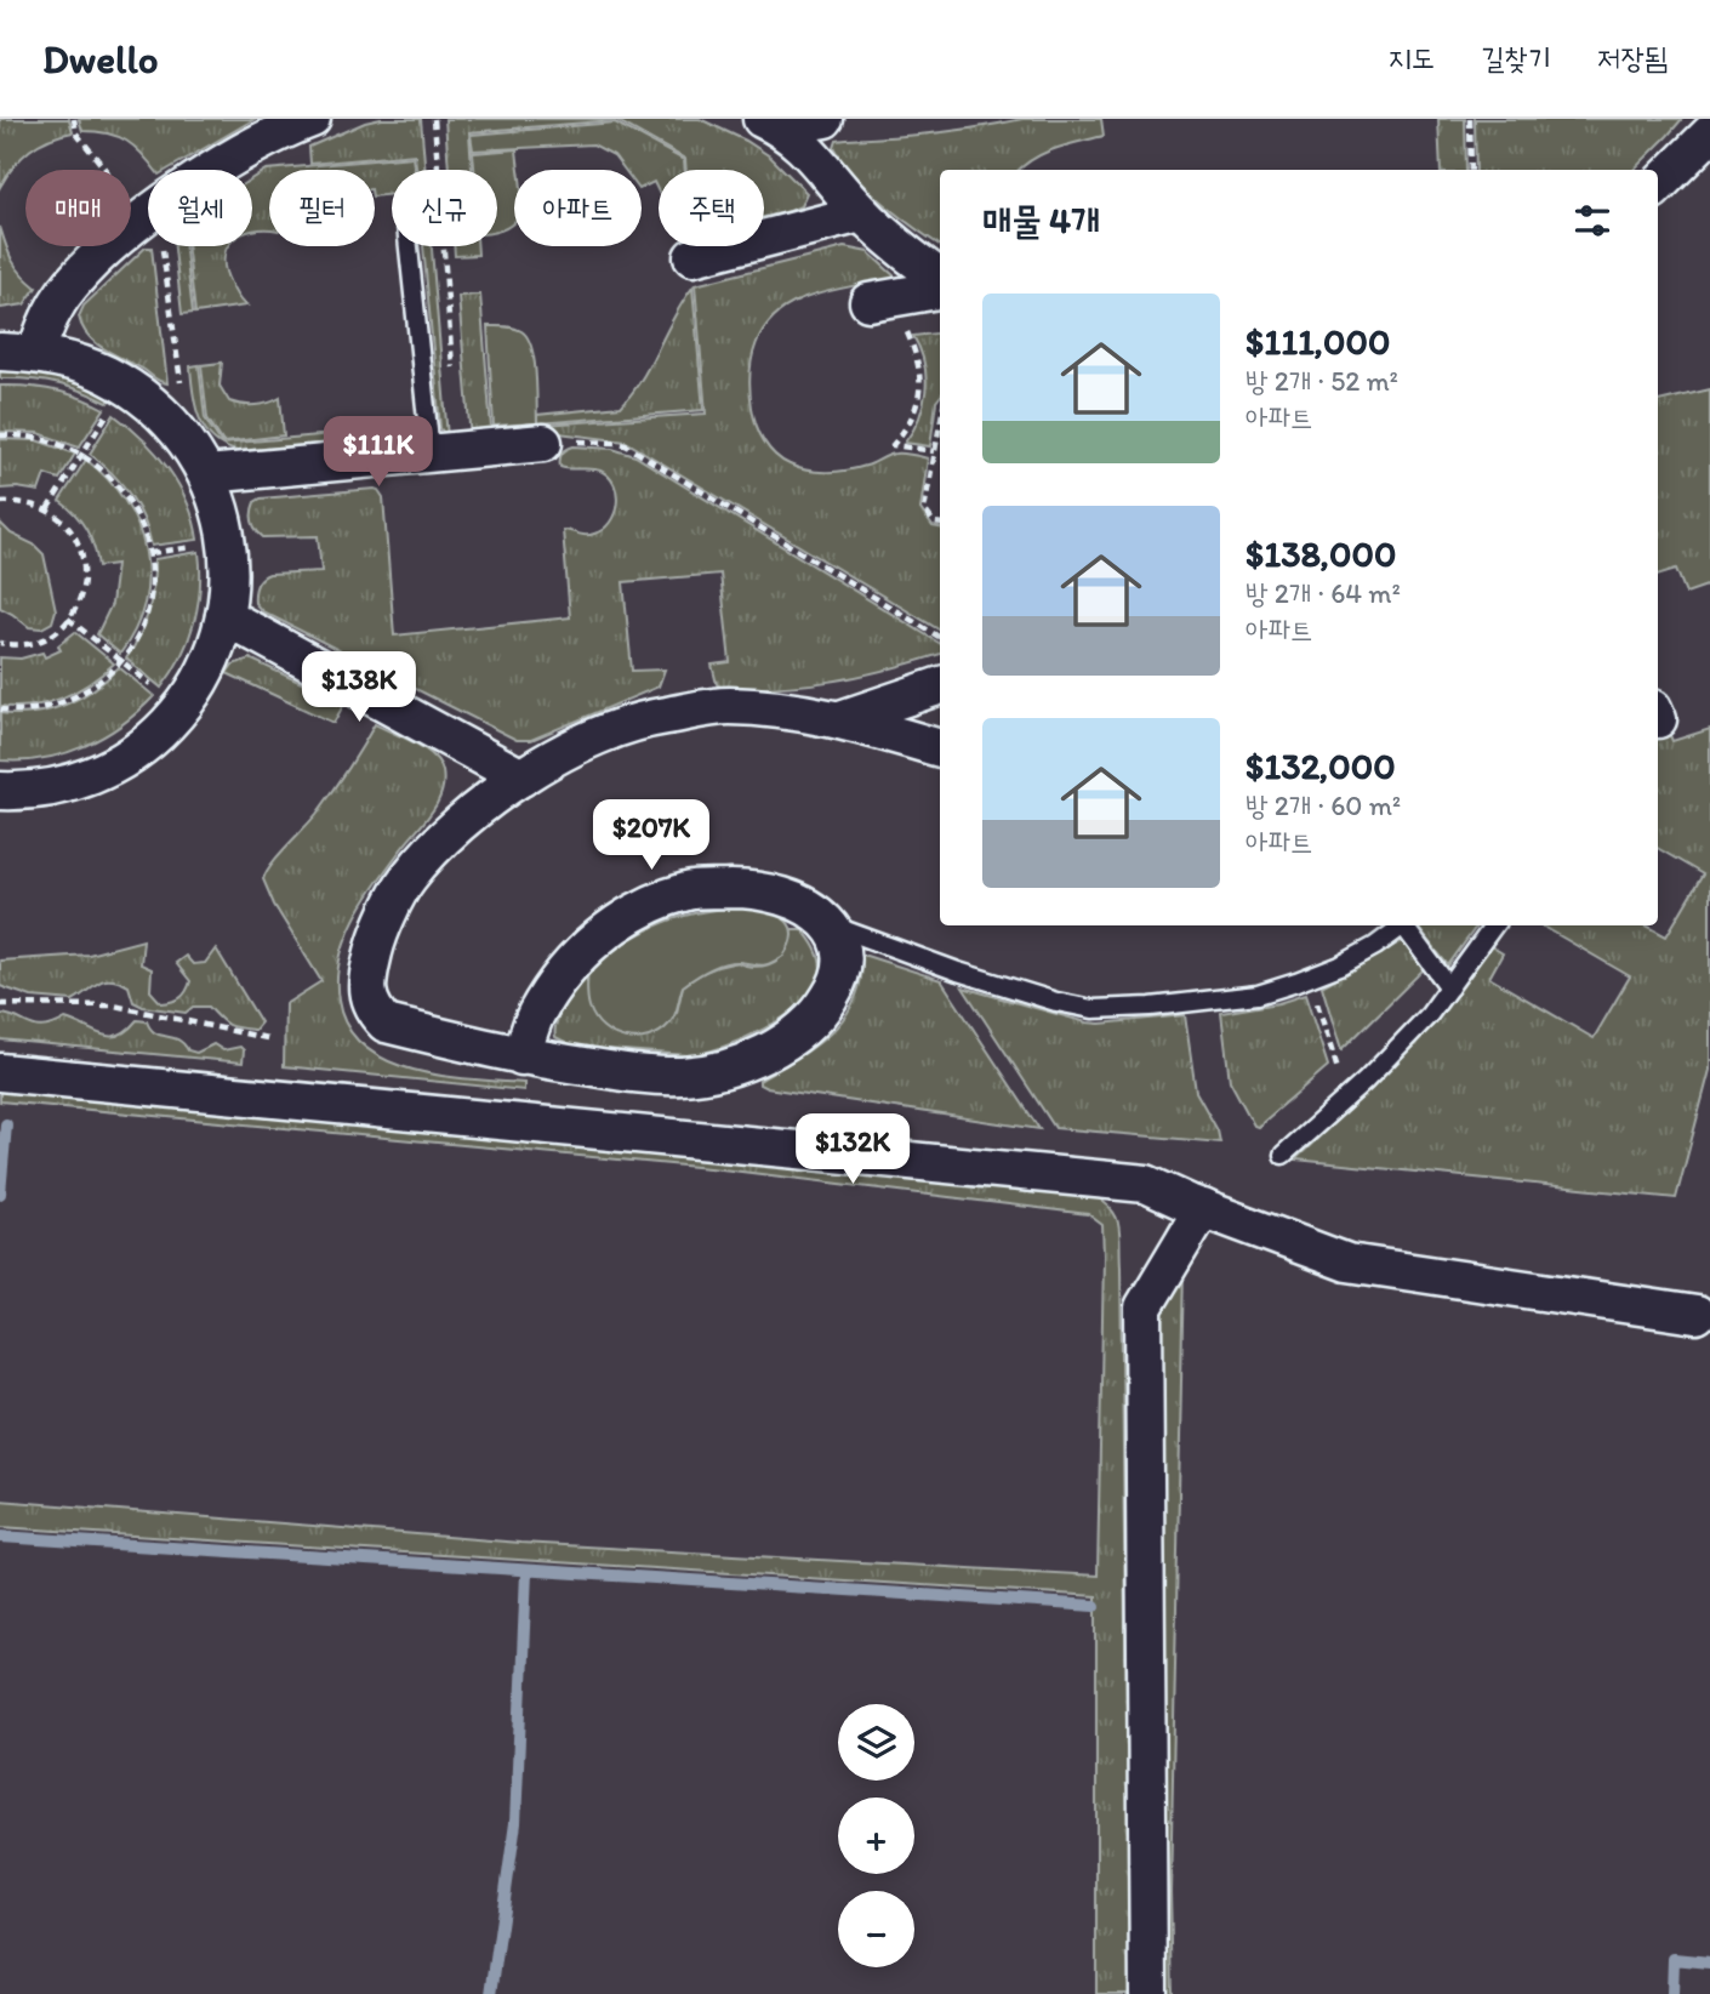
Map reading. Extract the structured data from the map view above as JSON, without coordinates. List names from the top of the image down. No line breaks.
{"page":{"header":"Dwello","nav":["지도","길찾기","저장됨"],"chip":["매매","월세","필터","신규","아파트","주택"],"heading":"매물 4개","list":[{"name":"$111,000","note":"방 2개 · 52 m² · 아파트"},{"name":"$138,000","note":"방 2개 · 64 m² · 아파트"},{"name":"$132,000","note":"방 2개 · 60 m² · 아파트"}],"price":["$111K","$138K","$207K","$132K"],"map_buttons":["+","−"]}}
